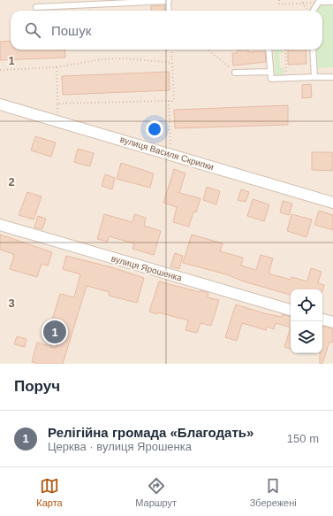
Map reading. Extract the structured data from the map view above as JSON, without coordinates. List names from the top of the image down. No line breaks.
{"streets":{"street":["вулиця Василя Скрипки","вулиця Ярошенка"]},"page":{"search":"Пошук","pins":"1","heading":"Поруч","list":[{"mark":"1","name":"Релігійна громада «Благодать»","note":"Церква · вулиця Ярошенка","value":"150 m"}],"nav":["Карта","Маршрут","Збережені"]},"grid":{"rows":["1","2","3"]}}
